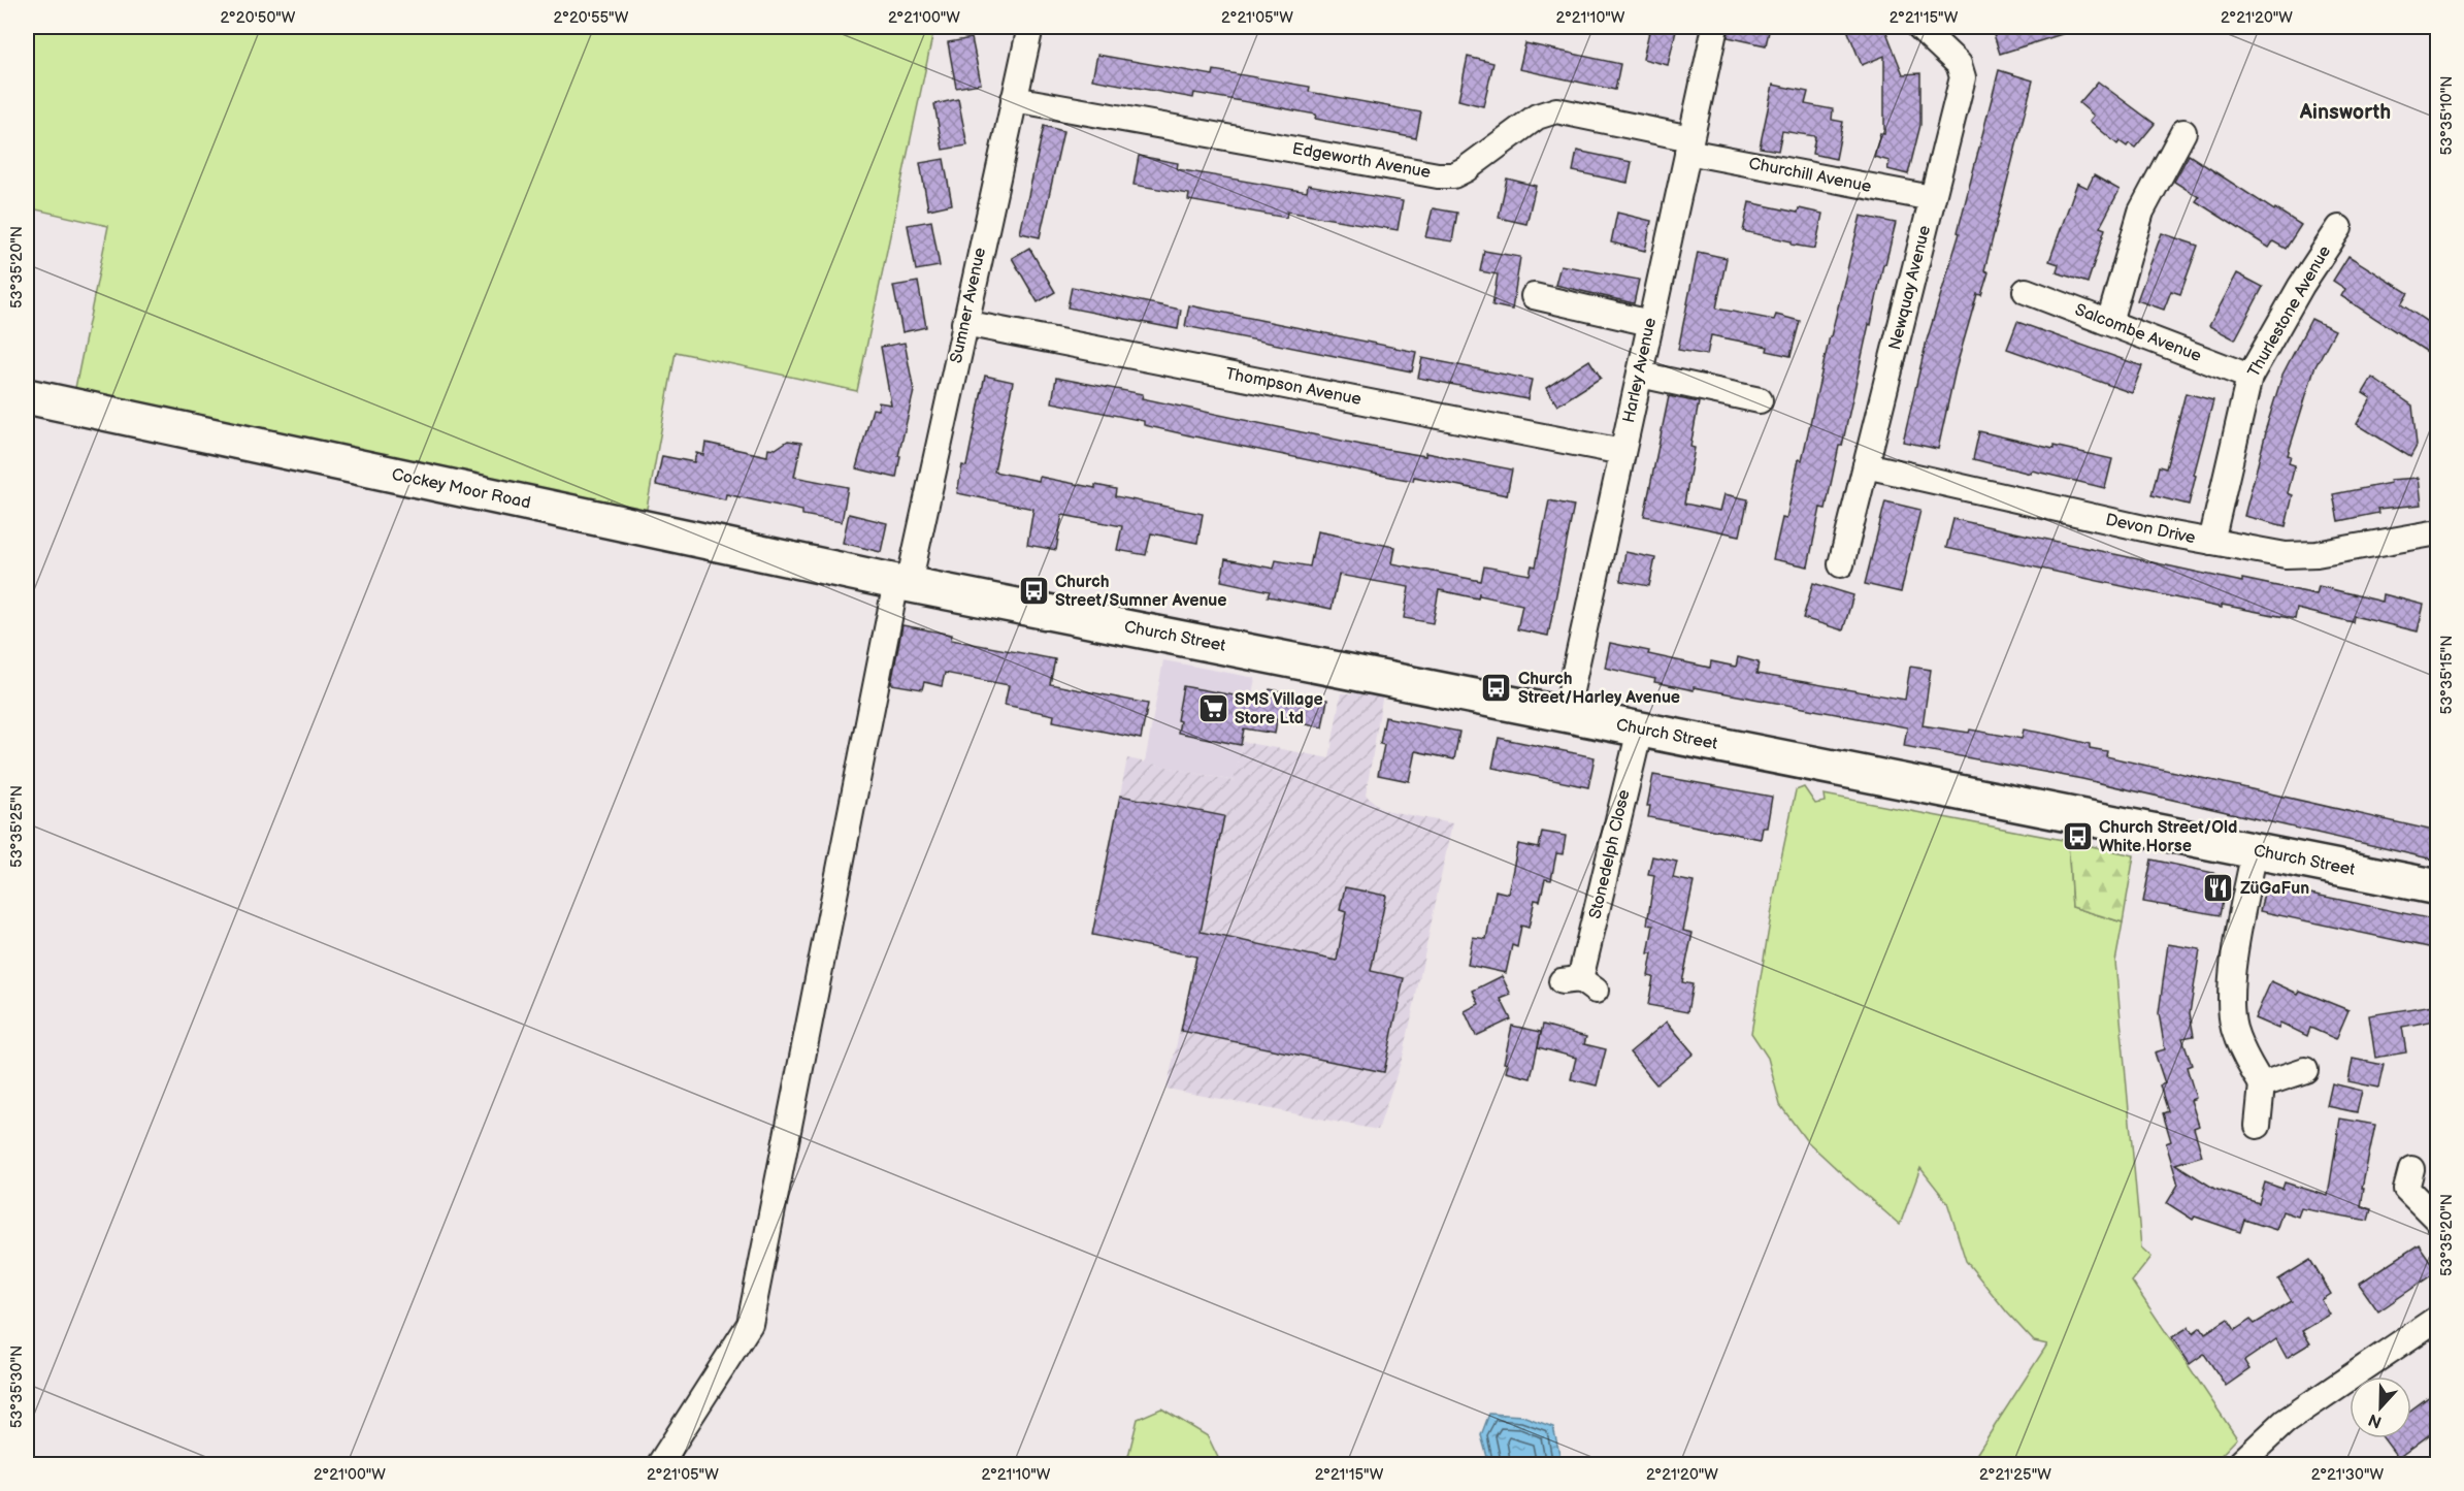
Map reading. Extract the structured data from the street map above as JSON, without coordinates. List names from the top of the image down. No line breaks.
{"streets":{"main road":["Cockey Moor Road","Church Street"],"street":["Edgeworth Avenue","Churchill Avenue","Newquay Avenue","Sumner Avenue","Thurlestone Avenue","Salcombe Avenue","Harley Avenue","Thompson Avenue","Devon Drive","Stonedelph Close"]},"crossings":[["Edgeworth Avenue","Churchill Avenue"],["Edgeworth Avenue","Sumner Avenue"],["Edgeworth Avenue","Harley Avenue"],["Churchill Avenue","Newquay Avenue"],["Churchill Avenue","Harley Avenue"],["Newquay Avenue","Devon Drive"],["Sumner Avenue","Thompson Avenue"],["Sumner Avenue","Cockey Moor Road"],["Sumner Avenue","Church Street"],["Thurlestone Avenue","Salcombe Avenue"],["Thurlestone Avenue","Devon Drive"],["Harley Avenue","Thompson Avenue"],["Harley Avenue","Church Street"],["Cockey Moor Road","Church Street"],["Church Street","Stonedelph Close"]],"districts":["Ainsworth"],"places":{"bus stop":["Church Street/Sumner Avenue","Church Street/Harley Avenue","Church Street/Old White Horse"],"supermarket":["SMS Village Store Ltd"],"restaurant":["ZüGaFun"]},"north":"bottom","coordinates":["2°20'50\"W","2°20'55\"W","2°21'00\"W","2°21'05\"W","2°21'10\"W","2°21'15\"W","2°21'20\"W","53°35'10\"N","53°35'20\"N","53°35'15\"N","53°35'25\"N","53°35'30\"N","2°21'25\"W","2°21'30\"W"]}
